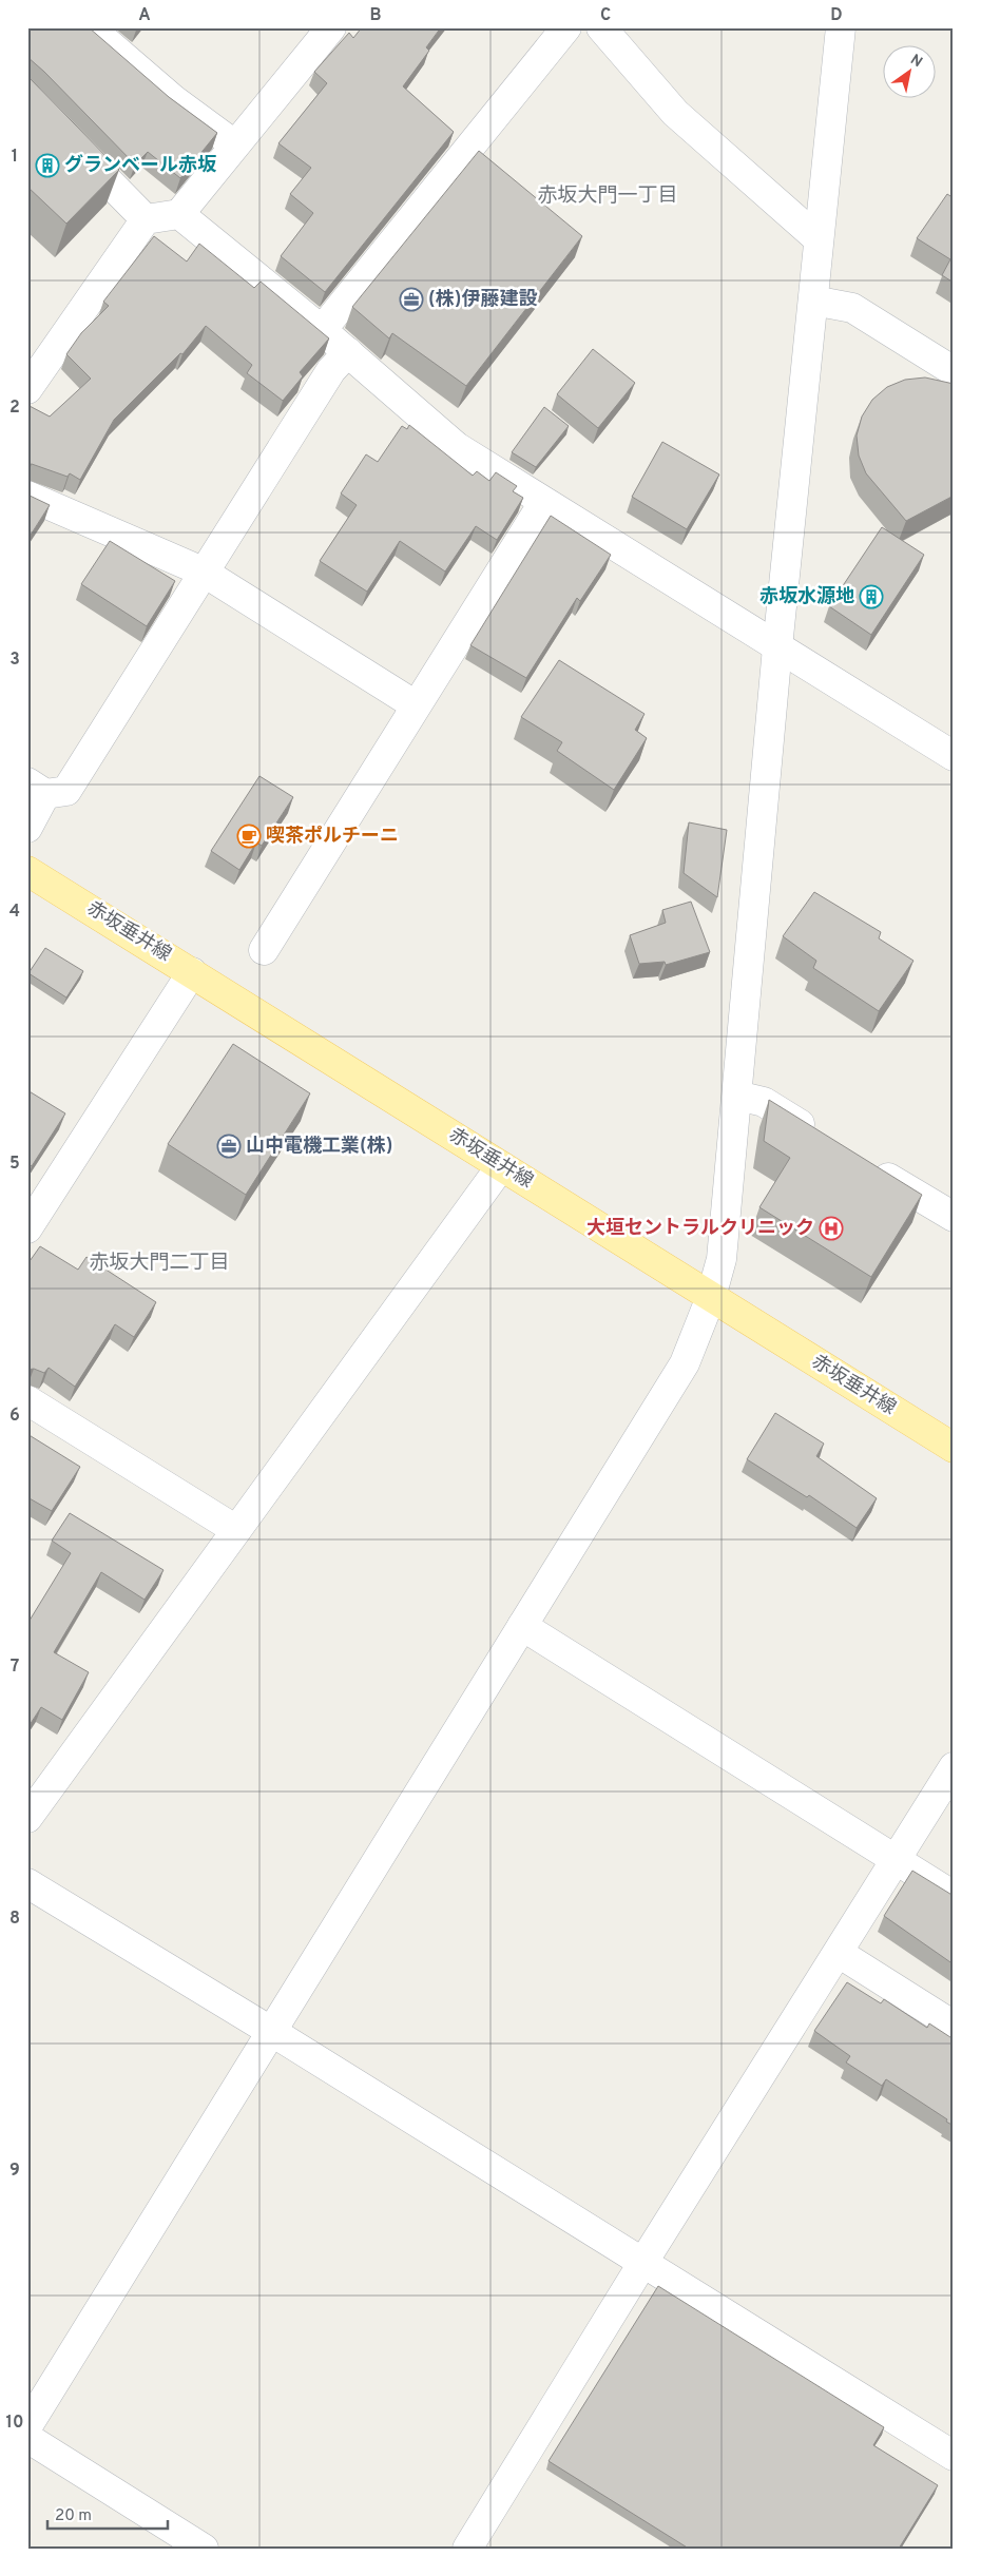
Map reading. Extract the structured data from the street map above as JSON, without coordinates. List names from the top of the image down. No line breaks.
{"streets":{"main road":["赤坂垂井線"]},"districts":["赤坂大門一丁目","赤坂大門二丁目"],"places":{"building":["グランベール赤坂","赤坂水源地"],"office":["(株)伊藤建設","山中電機工業(株)"],"cafe":["喫茶ポルチーニ"],"hospital":["大垣セントラルクリニック"]},"scale_bar":"20 m","north":"top right","grid":{"columns":["A","B","C","D"],"rows":["1","2","3","4","5","6","7","8","9","10"]}}
